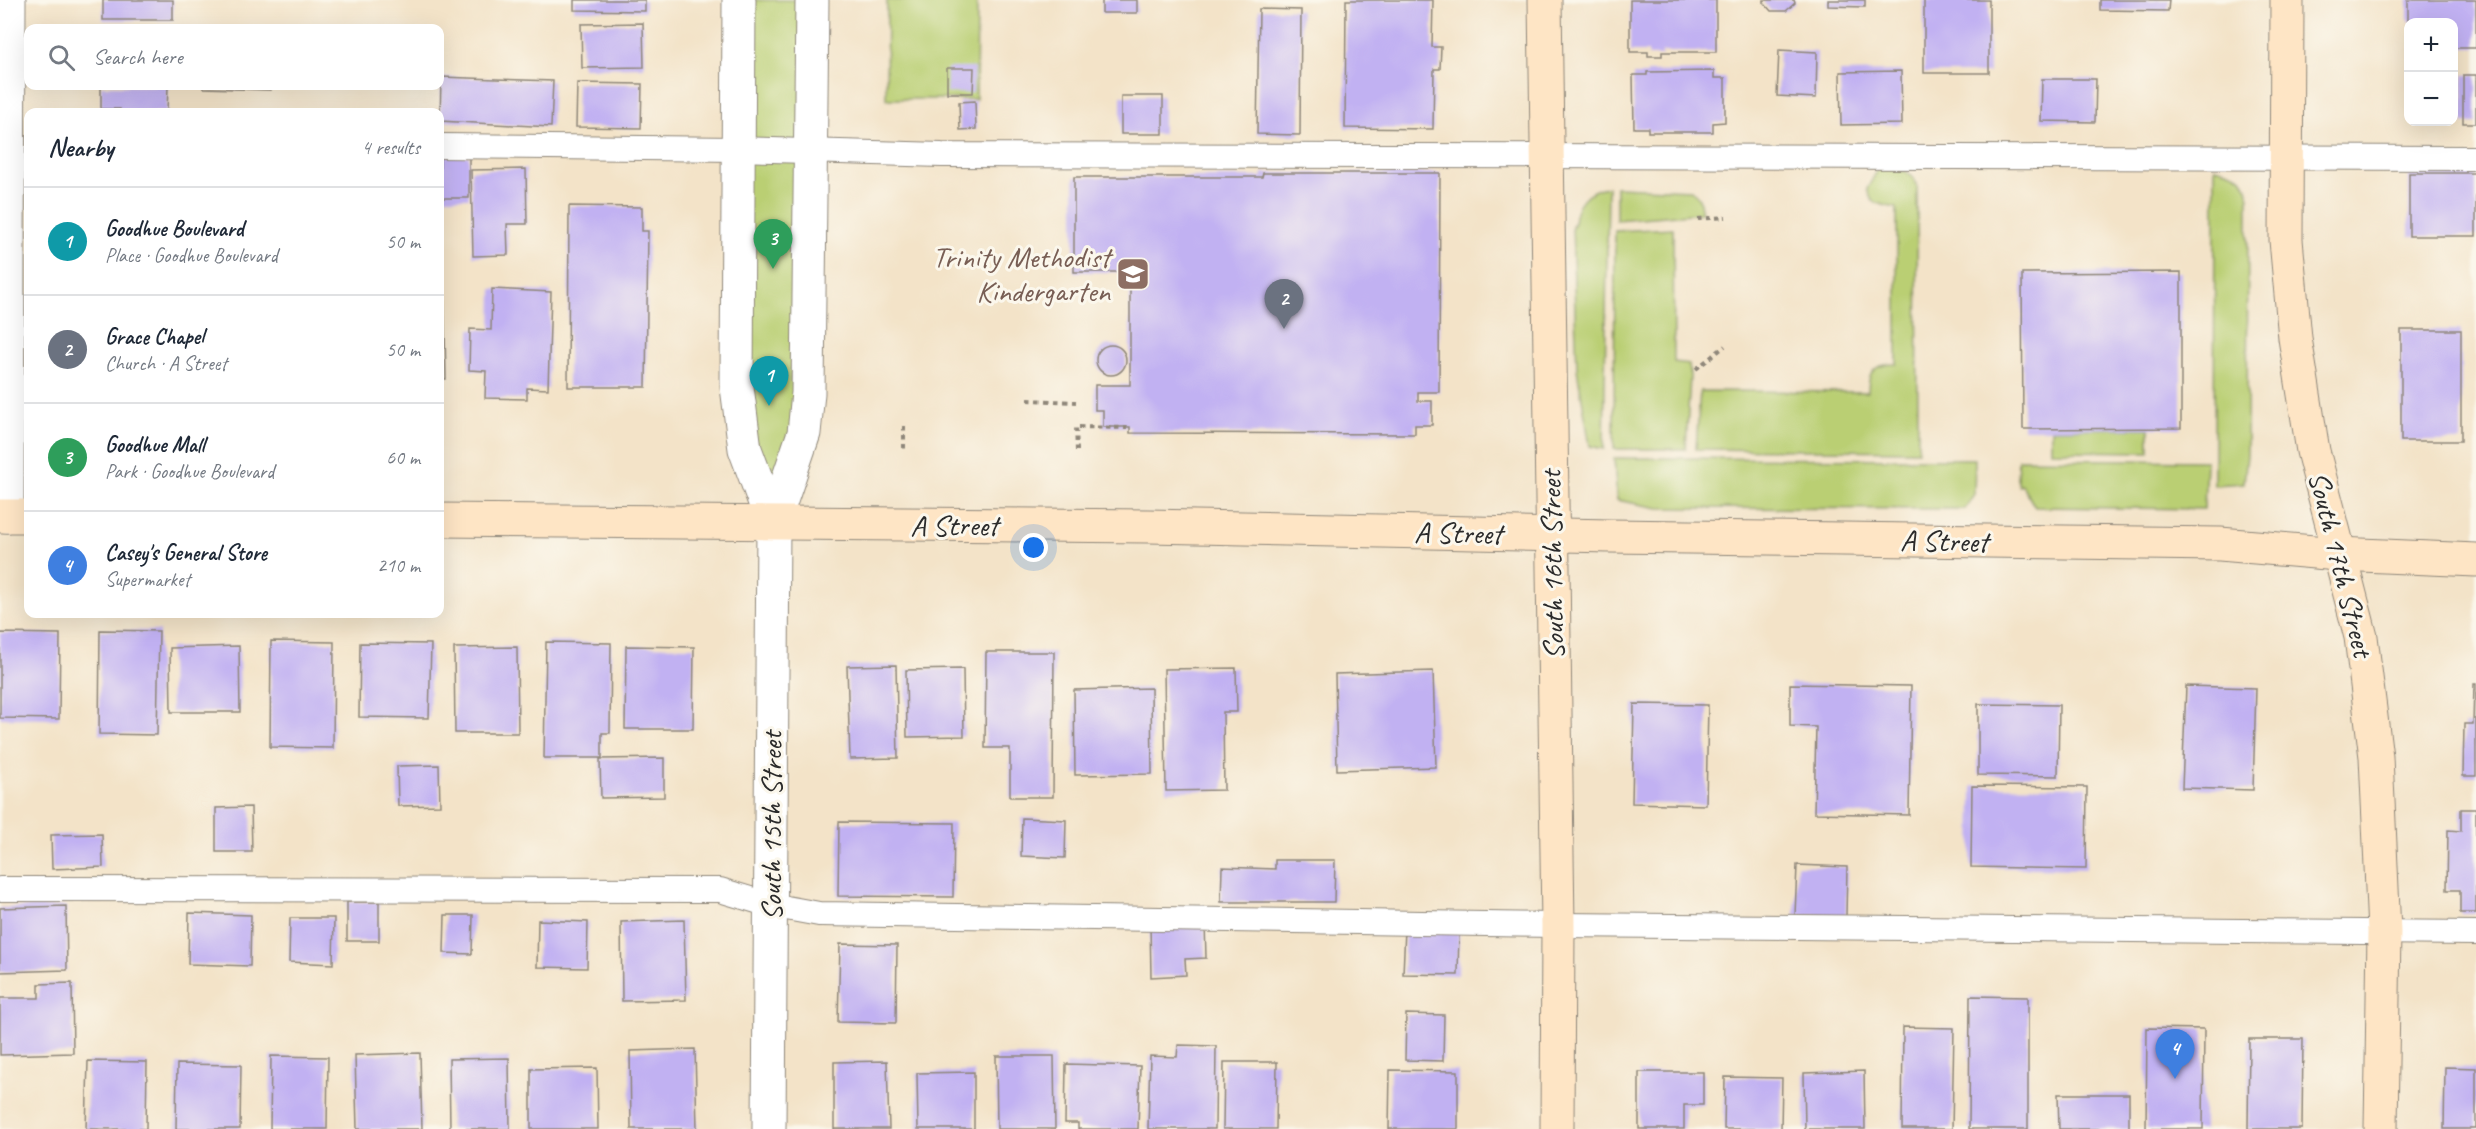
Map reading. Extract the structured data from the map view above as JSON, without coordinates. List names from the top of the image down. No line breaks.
{"streets":{"main road":["A Street","South 17th Street","South 16th Street"],"street":["South 15th Street"]},"crossings":[["A Street","South 17th Street"],["A Street","South 16th Street"],["A Street","South 15th Street"]],"places":{"school or university":["Trinity Methodist Kindergarten"]},"page":{"map_buttons":["+","−"],"search":"Search here","heading":["Nearby","4 results"],"list":[{"mark":"1","name":"Goodhue Boulevard","note":"Place · Goodhue Boulevard","value":"50 m"},{"mark":"2","name":"Grace Chapel","note":"Church · A Street","value":"50 m"},{"mark":"3","name":"Goodhue Mall","note":"Park · Goodhue Boulevard","value":"60 m"},{"mark":"4","name":"Casey's General Store","note":"Supermarket","value":"210 m"}],"pins":["3","2","1","4"]}}
